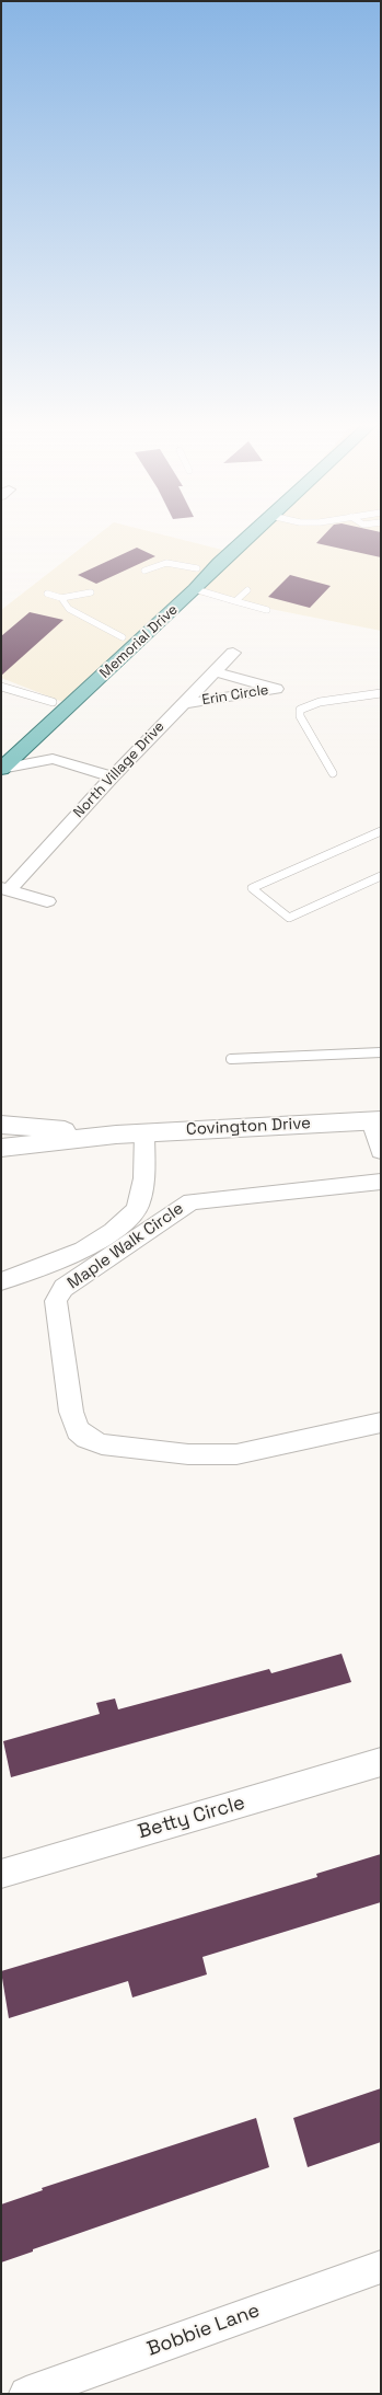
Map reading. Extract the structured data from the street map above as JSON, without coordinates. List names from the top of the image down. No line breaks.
{"streets":{"main road":["Memorial Drive"],"street":["Erin Circle","North Village Drive","Covington Drive","Maple Walk Circle","Betty Circle","Bobbie Lane"]},"crossings":[["Erin Circle","North Village Drive"]]}
